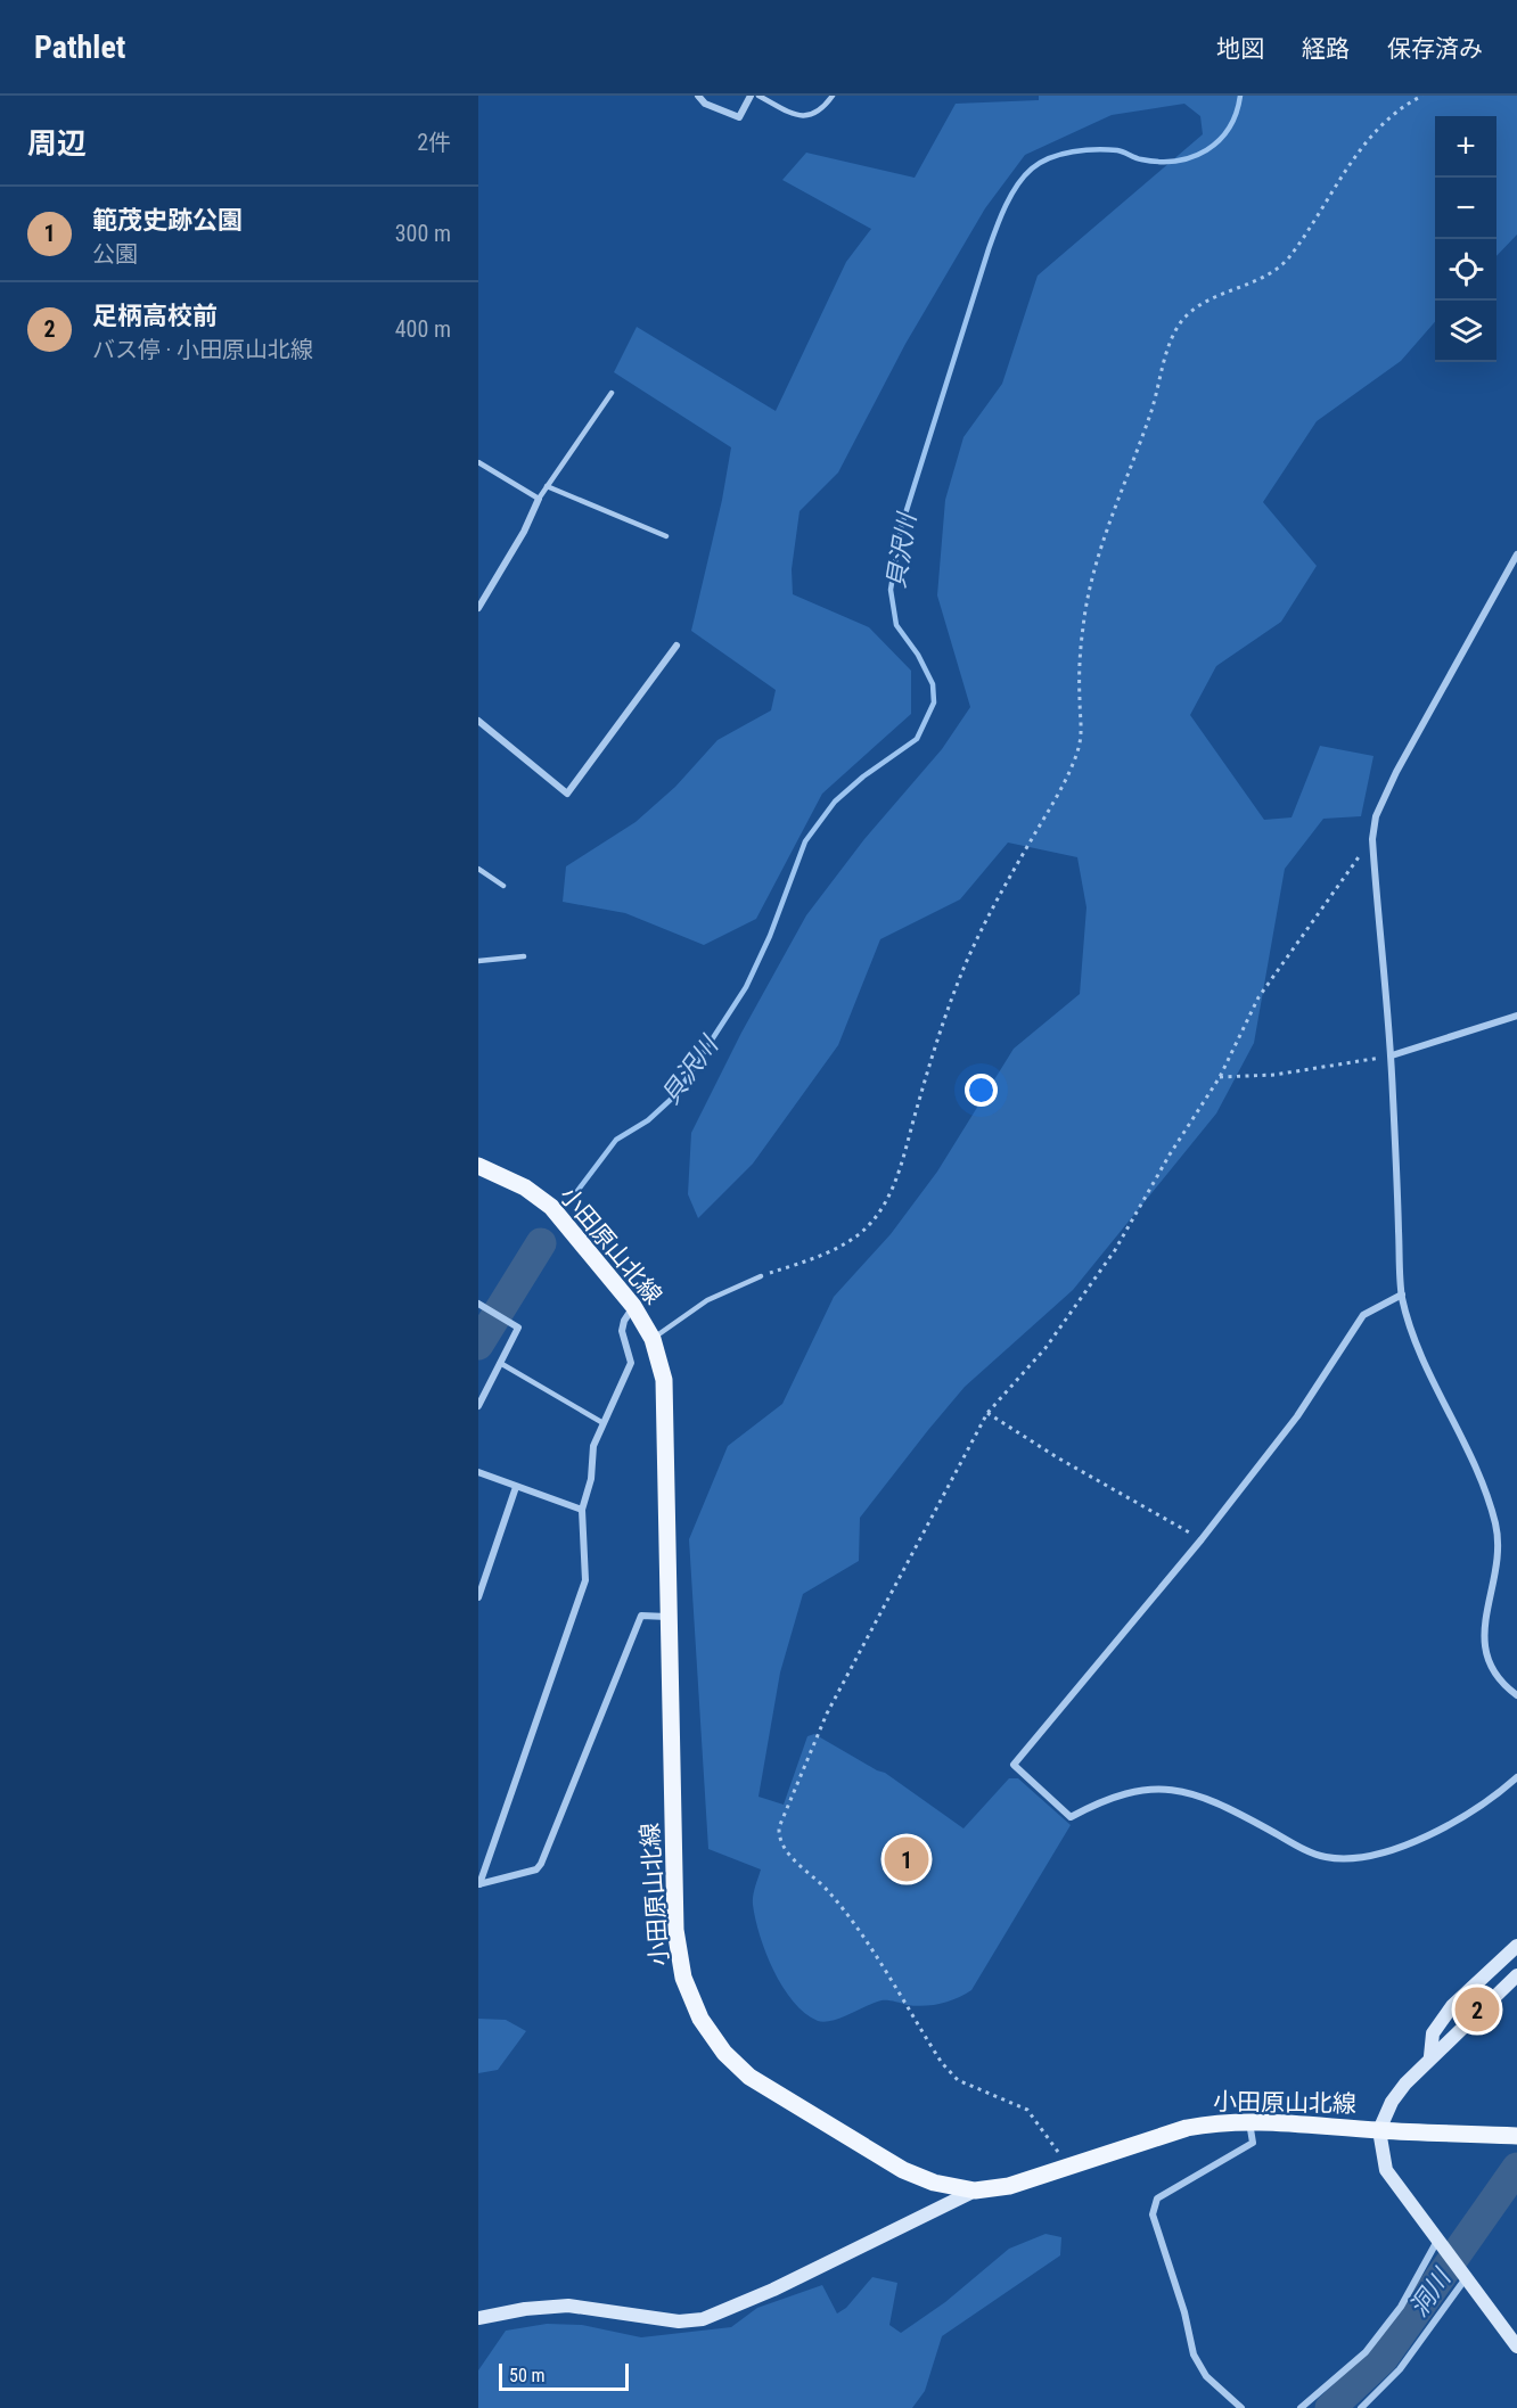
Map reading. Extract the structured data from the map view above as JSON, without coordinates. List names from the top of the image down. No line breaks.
{"streets":{"main road":["小田原山北線"]},"water":["貝沢川","洞川"],"scale_bar":"50 m","page":{"header":"Pathlet","nav":["地図","経路","保存済み"],"heading":["周辺","2件"],"map_buttons":["+","−"],"list":[{"mark":"1","name":"範茂史跡公園","note":"公園","value":"300 m"},{"mark":"2","name":"足柄高校前","note":"バス停 · 小田原山北線","value":"400 m"}],"pins":["1","2"],"scale":"50 m"}}
